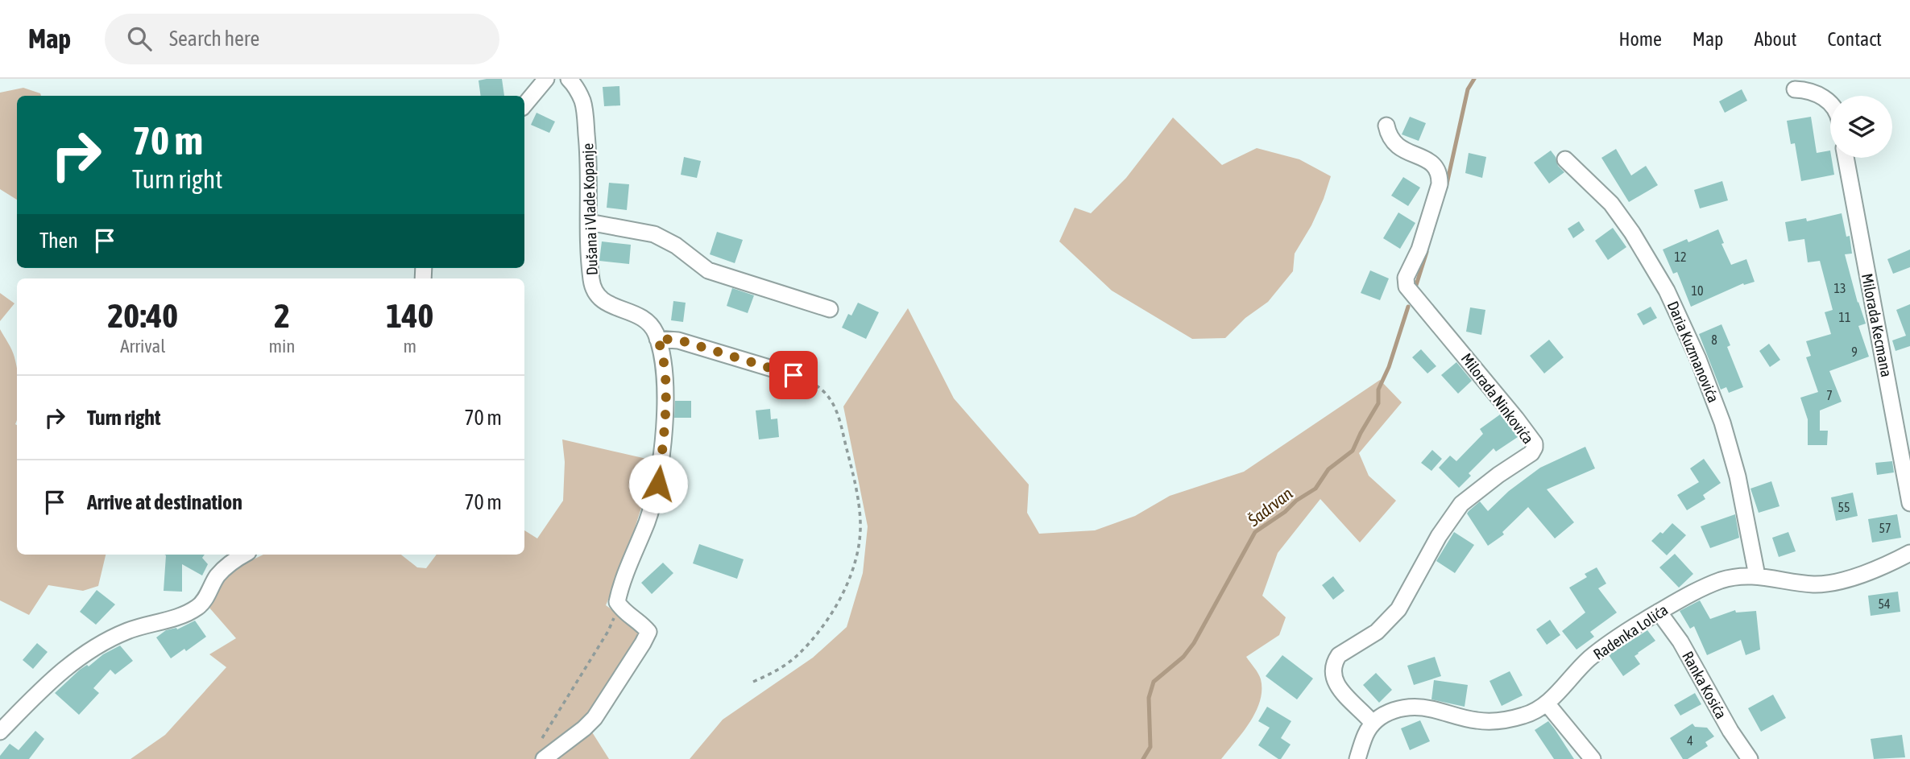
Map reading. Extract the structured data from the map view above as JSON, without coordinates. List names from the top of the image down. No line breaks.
{"streets":{"street":["Dušana i Vlade Kopanje","Milorada Kecmana","Daria Kuzmanovića","Milorada Ninkovića","Radenka Lolića","Ranka Kosića"]},"crossings":[["Daria Kuzmanovića","Radenka Lolića"],["Milorada Ninkovića","Radenka Lolića"],["Radenka Lolića","Ranka Kosića"]],"water":["Šadrvan"],"house_numbers":["12","13","10","11","8","9","7","55","57","54","4"],"page":{"header":"Map","search":"Search here","nav":["Home","Map","About","Contact"],"turn":["70 m","Turn right"],"then":"Then","eta":["20:40","Arrival","2","min","140","m"],"list":[{"name":"Turn right","value":"70 m"},{"name":"Arrive at destination","value":"70 m"}]}}
